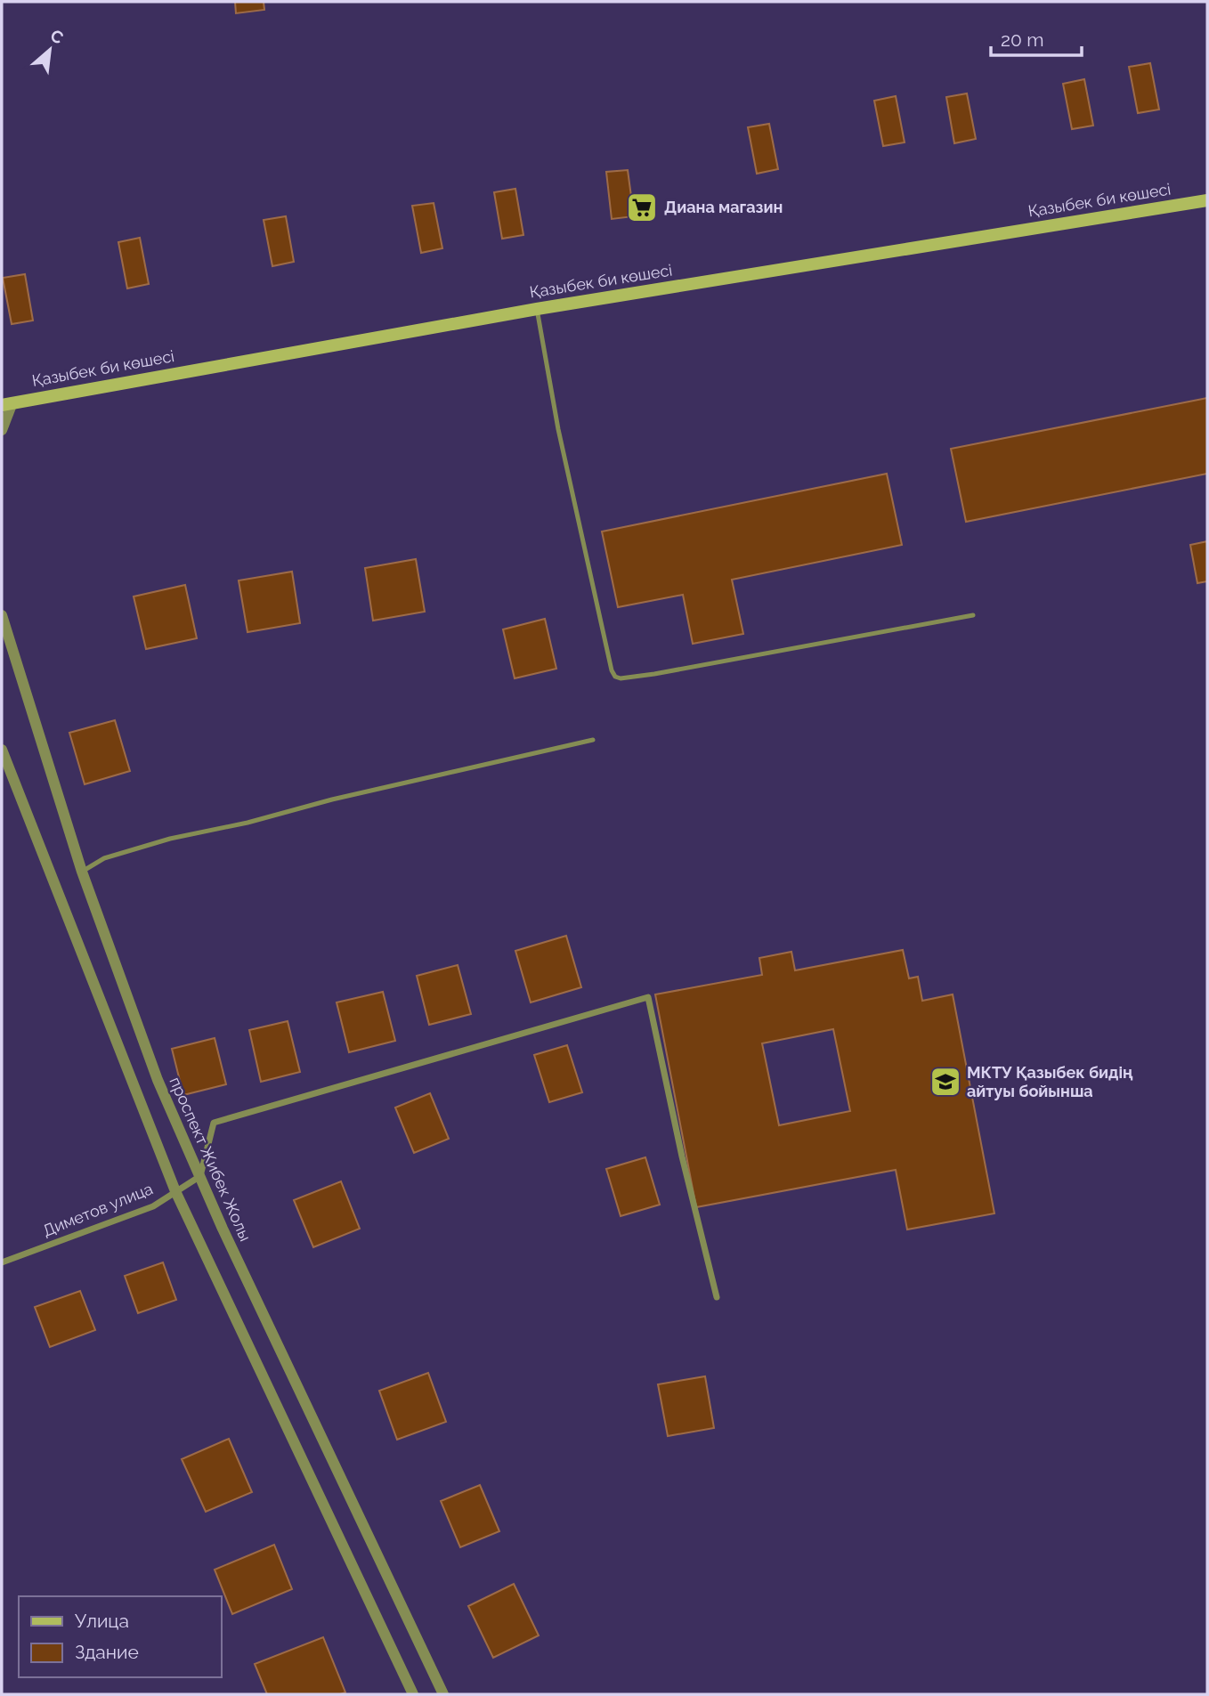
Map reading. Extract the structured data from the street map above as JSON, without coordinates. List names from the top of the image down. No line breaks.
{"streets":{"main road":["Қазыбек би көшесі"],"street":["проспект Жибек Жолы","Диметов улица"]},"crossings":[["проспект Жибек Жолы","Диметов улица"]],"places":{"supermarket":["Диана магазин"],"school or university":["МКТУ Қазыбек бидің айтуы бойынша"]},"legend":["Улица","Здание"],"scale_bar":"20 m","north":"top right"}
